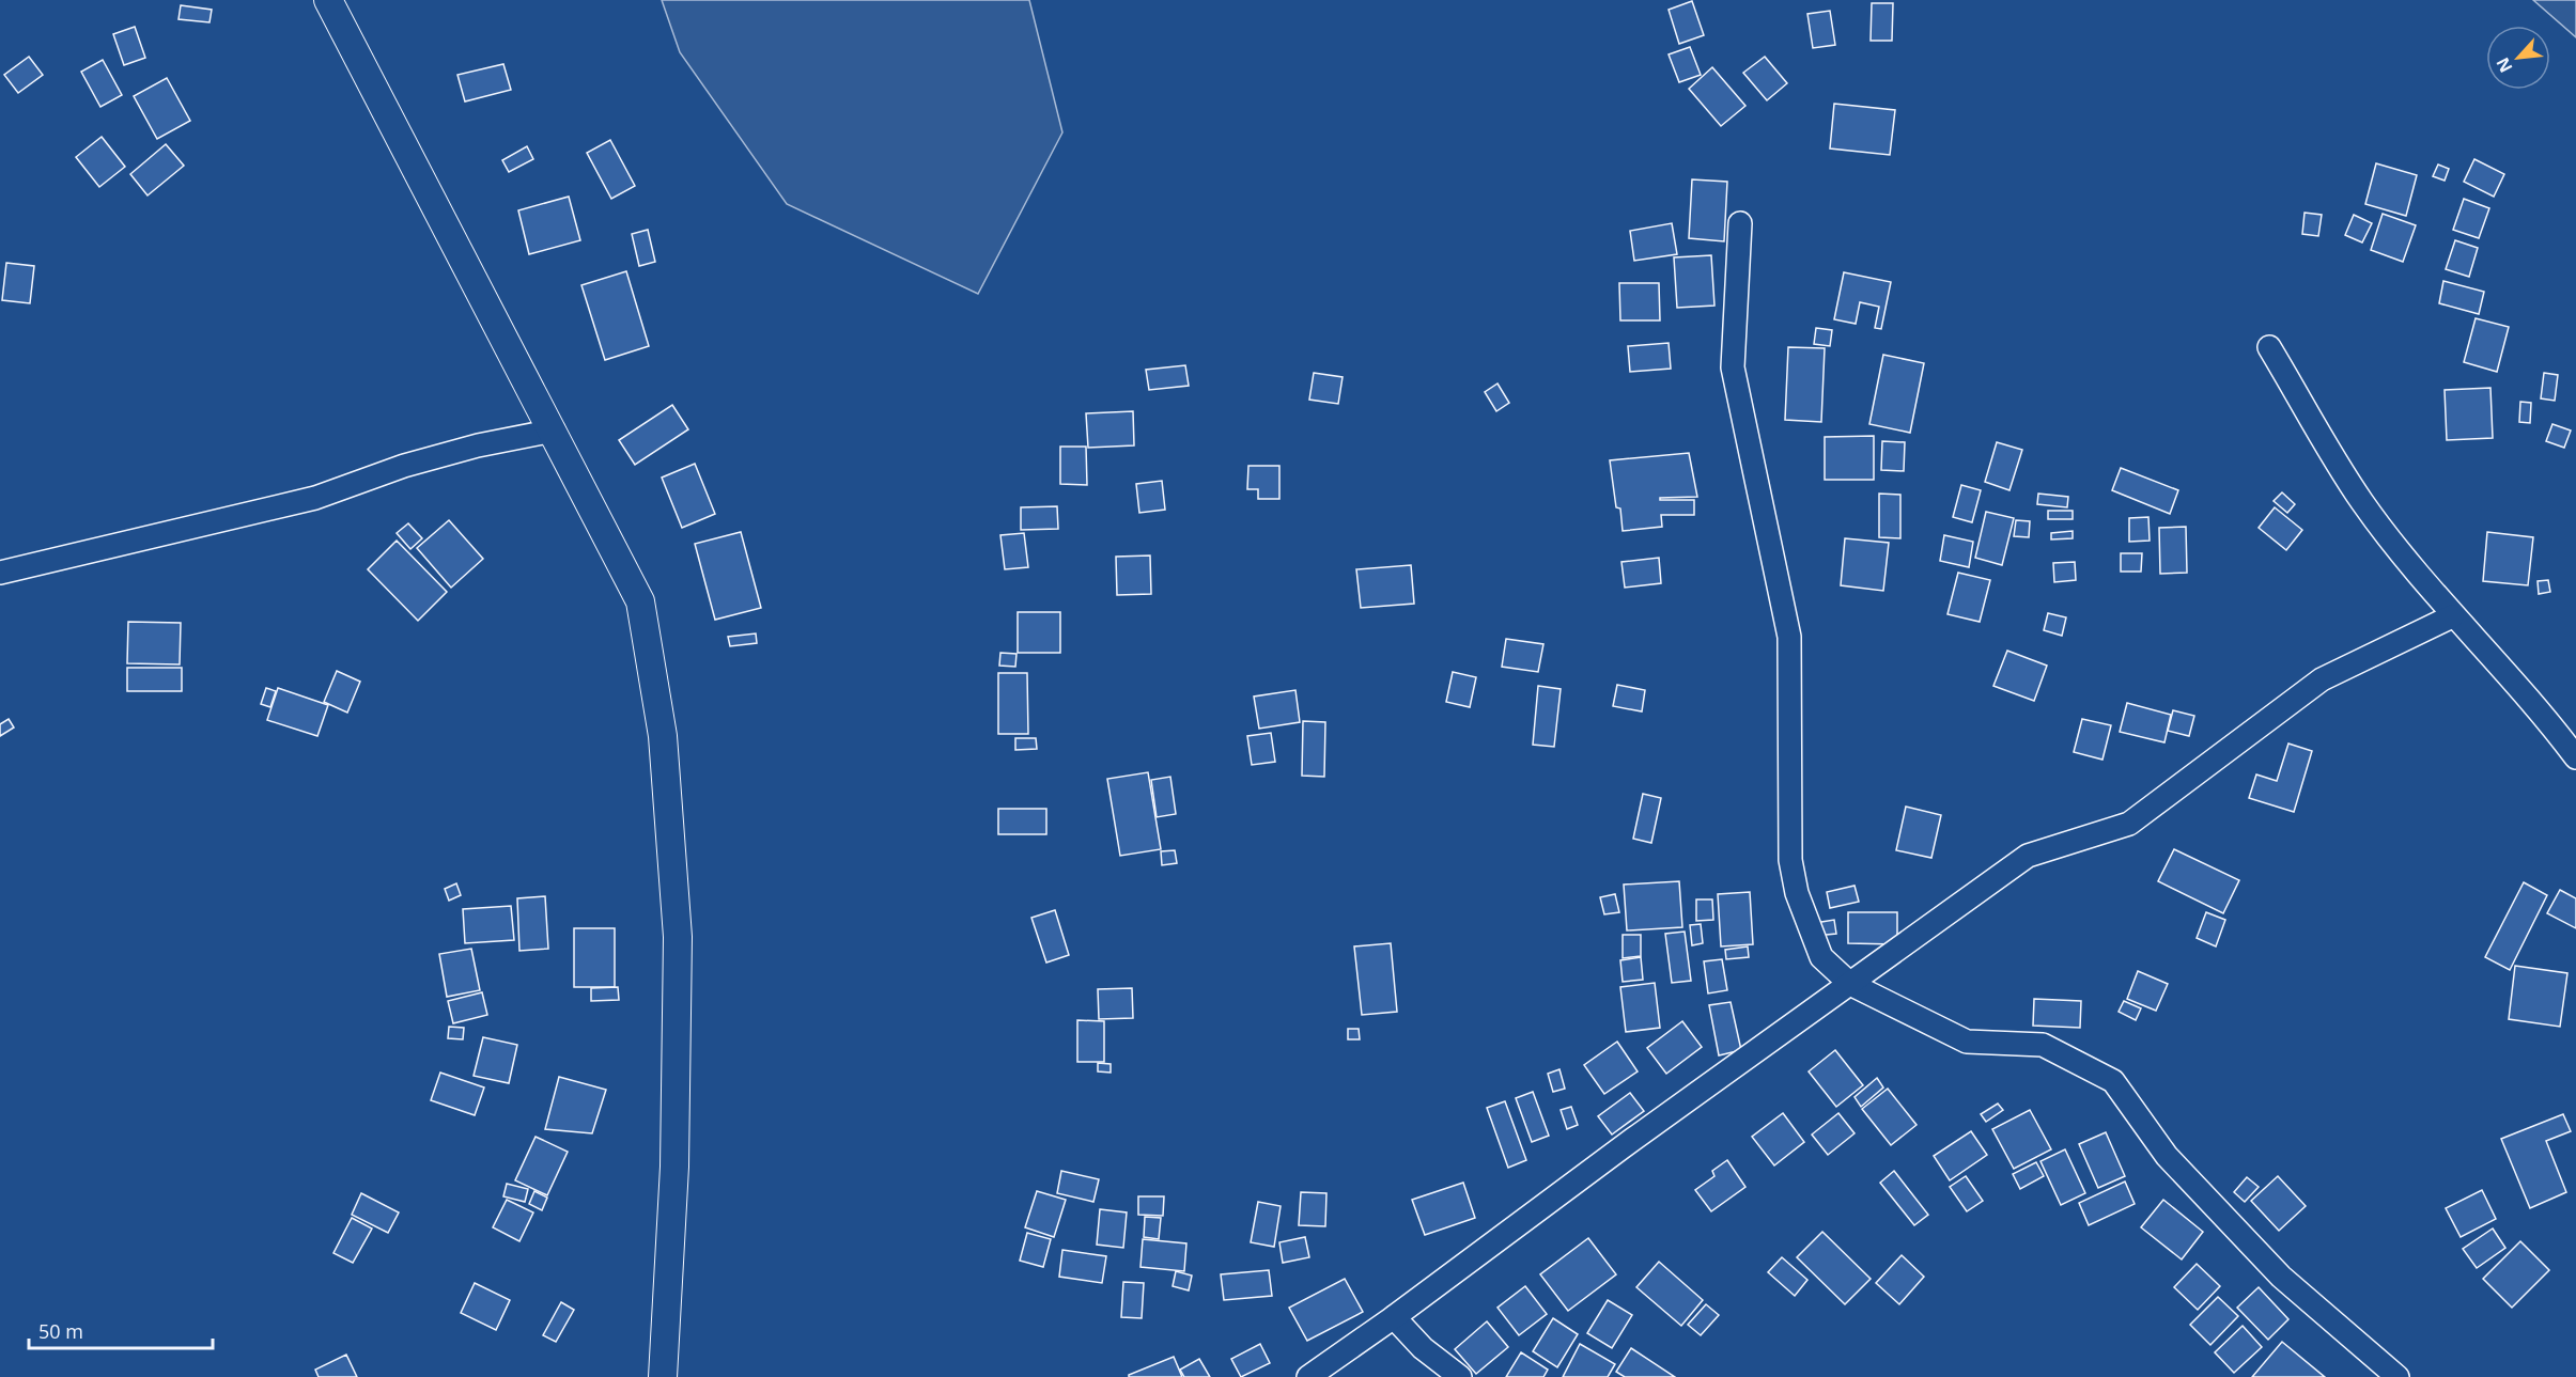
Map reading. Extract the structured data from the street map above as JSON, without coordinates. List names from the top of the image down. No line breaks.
{"scale_bar":"50 m","north":"bottom left"}
